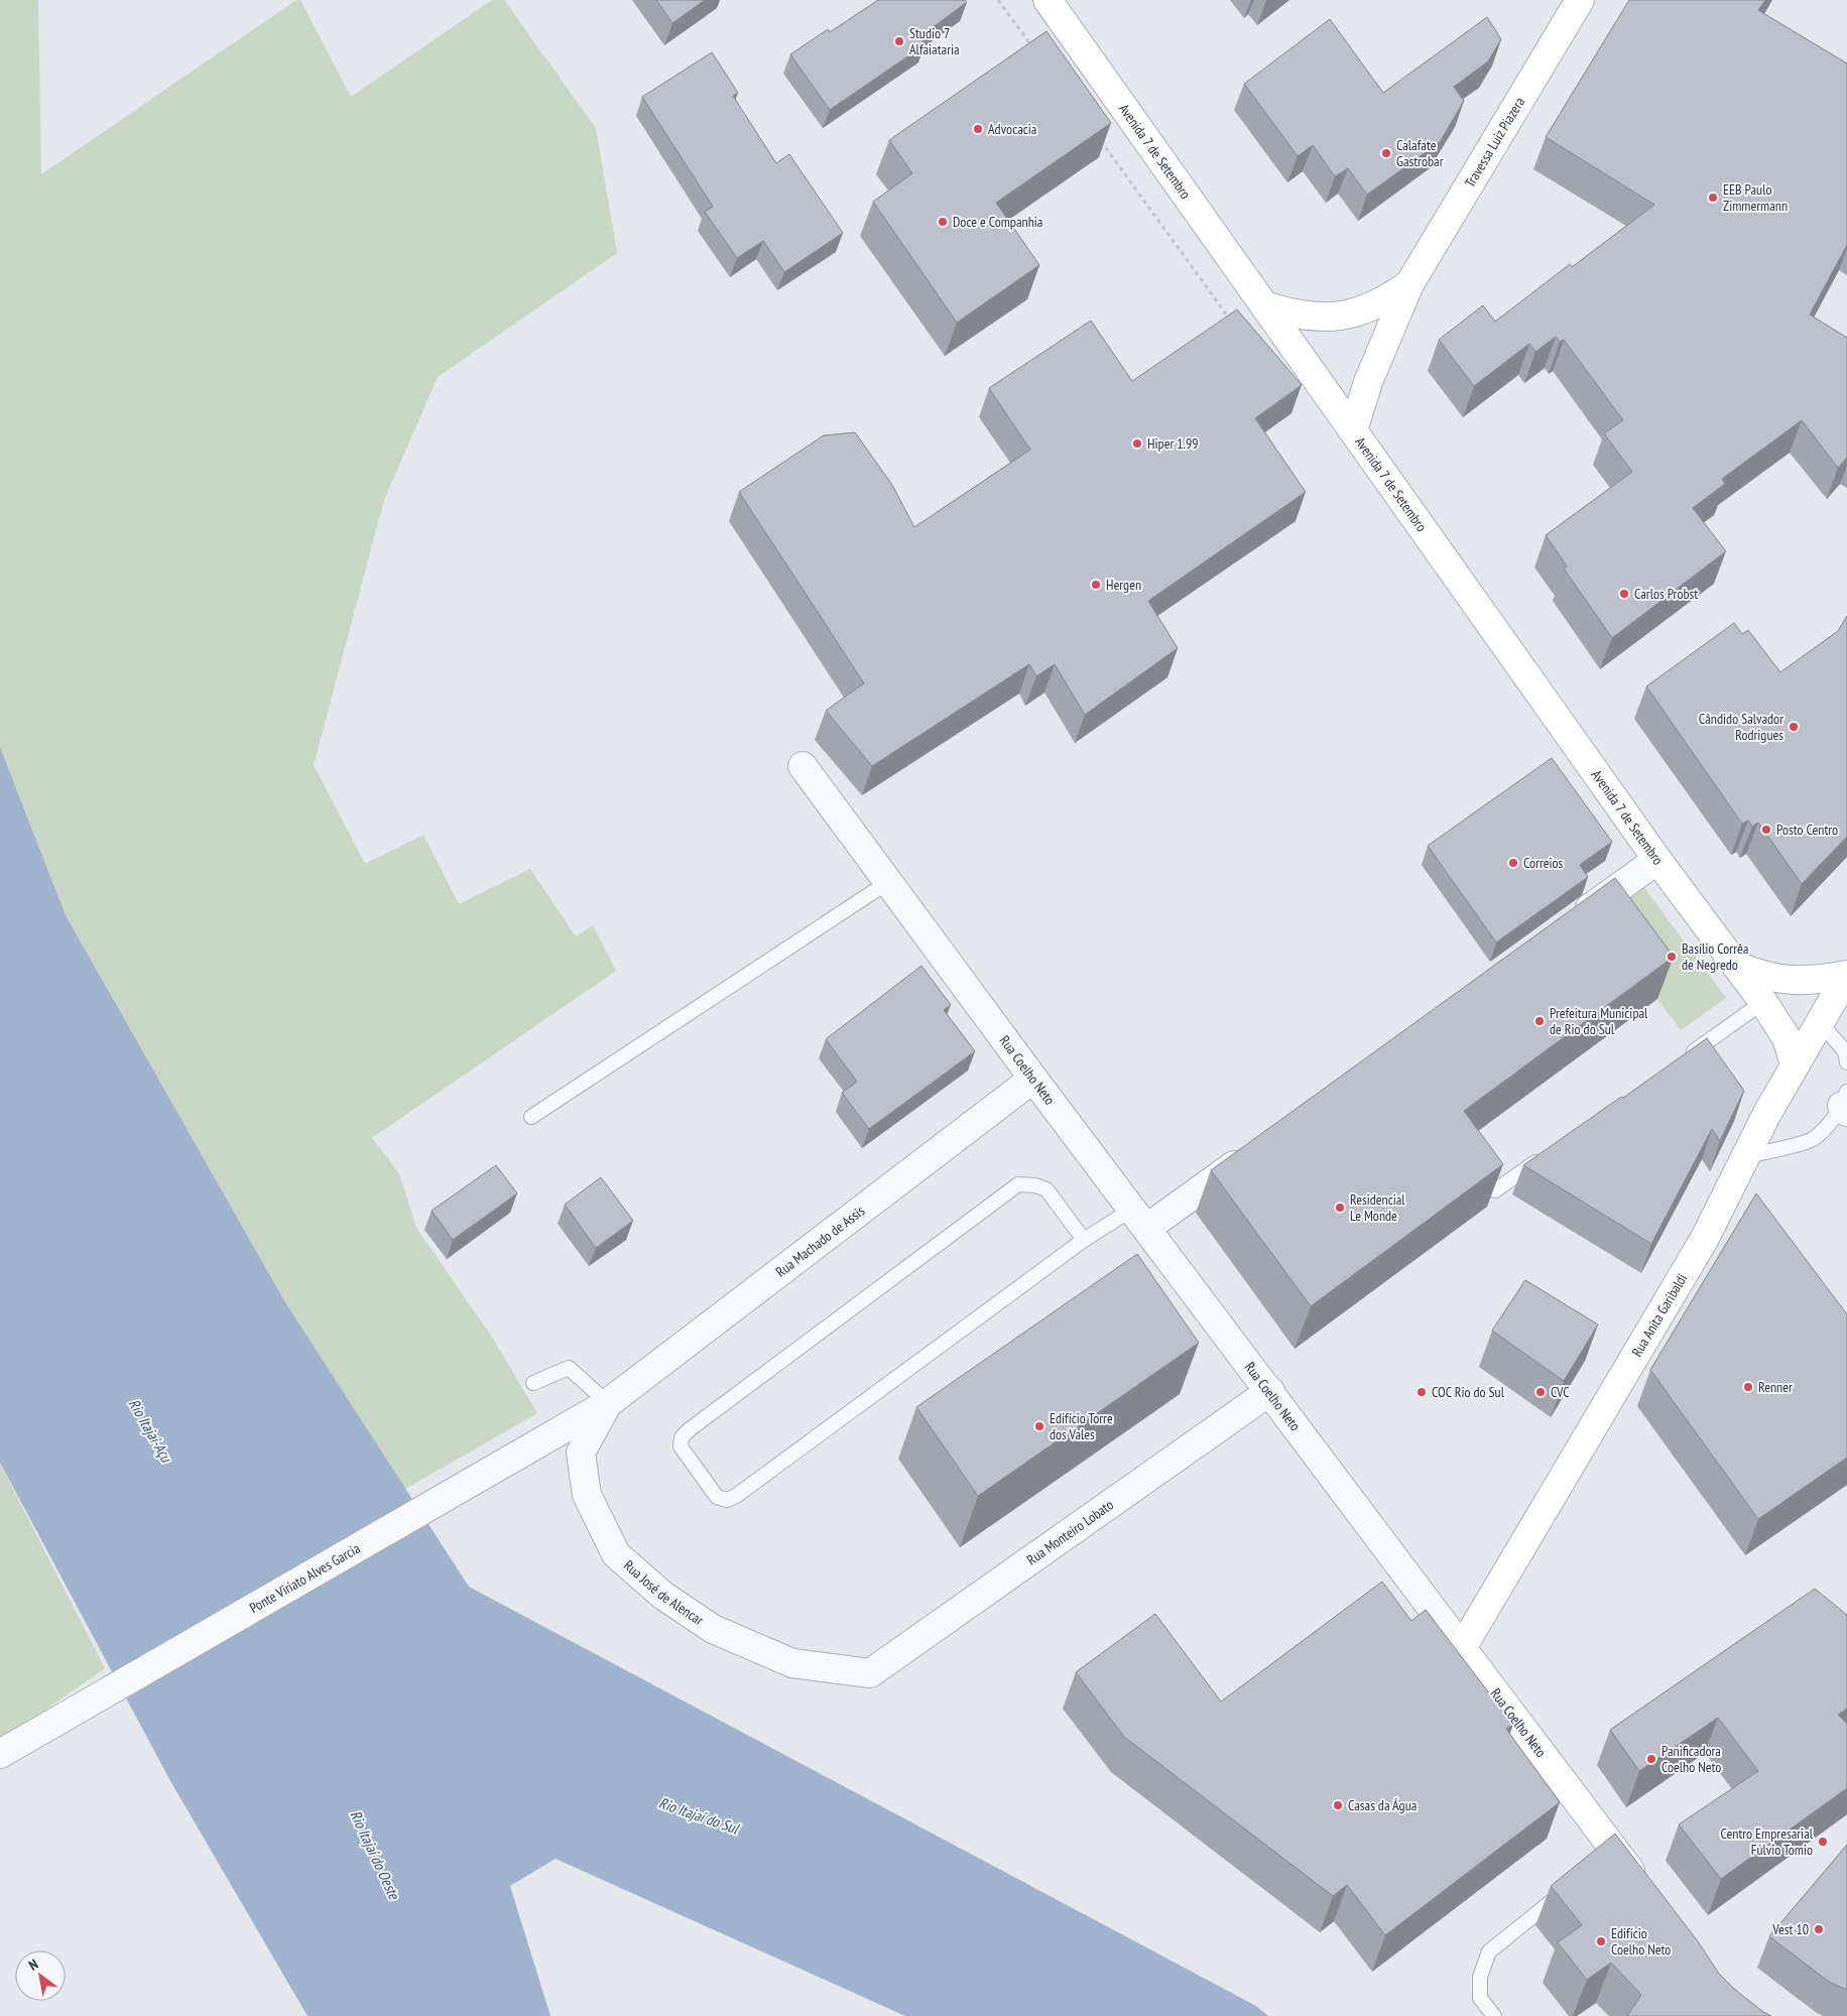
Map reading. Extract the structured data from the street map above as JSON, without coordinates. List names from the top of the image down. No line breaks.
{"streets":{"street":["Travessa Luiz Piazera","Avenida 7 de Setembro","Rua Coelho Neto","Rua Machado de Assis","Rua Anita Garibaldi","Rua Monteiro Lobato","Ponte Viriato Alves Garcia","Rua José de Alencar"]},"crossings":[["Travessa Luiz Piazera","Avenida 7 de Setembro"],["Avenida 7 de Setembro","Rua Anita Garibaldi"],["Rua Coelho Neto","Rua Machado de Assis"],["Rua Coelho Neto","Rua Anita Garibaldi"],["Rua Coelho Neto","Rua Monteiro Lobato"],["Rua Machado de Assis","Ponte Viriato Alves Garcia"],["Rua Machado de Assis","Rua José de Alencar"],["Rua Monteiro Lobato","Rua José de Alencar"],["Ponte Viriato Alves Garcia","Rua José de Alencar"]],"water":["Rio Itajaí-Açu","Rio Itajaí do Sul","Rio Itajaí do Oeste"],"places":["Studio 7 Alfaiataria","Advocacia","Calafate Gastrobar","EEB Paulo Zimmermann","Doce e Companhia","Hiper 1.99","Hergen","Carlos Probst","Cândido Salvador Rodrigues","Posto Centro","Correios","Basílio Corrêa de Negredo","Prefeitura Municipal de Rio do Sul","Residencial Le Monde","Renner","COC Rio do Sul","CVC","Edifício Torre dos Vales","Panificadora Coelho Neto","Casas da Água","Centro Empresarial Fúlvio Tomio","Vest 10","Edifício Coelho Neto"],"north":"top left"}
